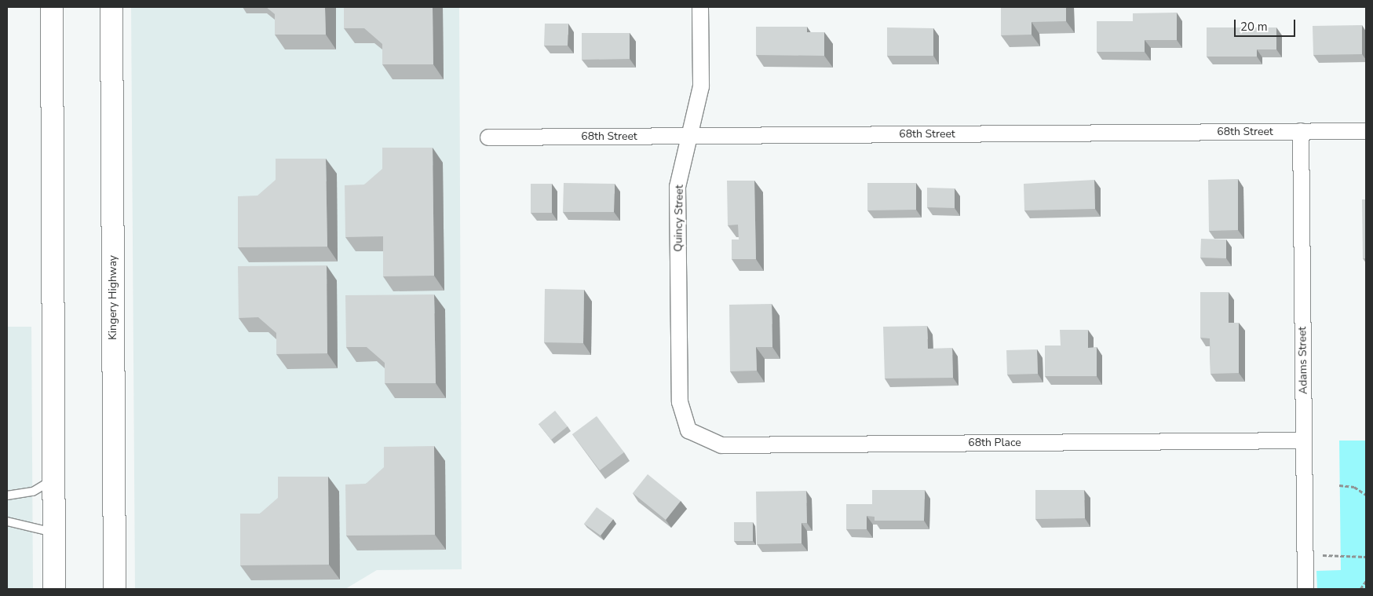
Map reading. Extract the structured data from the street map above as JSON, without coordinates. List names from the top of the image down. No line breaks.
{"streets":{"highway":["Kingery Highway"],"street":["68th Street","Quincy Street","Adams Street","68th Place"]},"crossings":[["68th Street","Quincy Street"],["68th Street","Adams Street"],["Quincy Street","68th Place"],["Adams Street","68th Place"]],"scale_bar":"20 m"}
